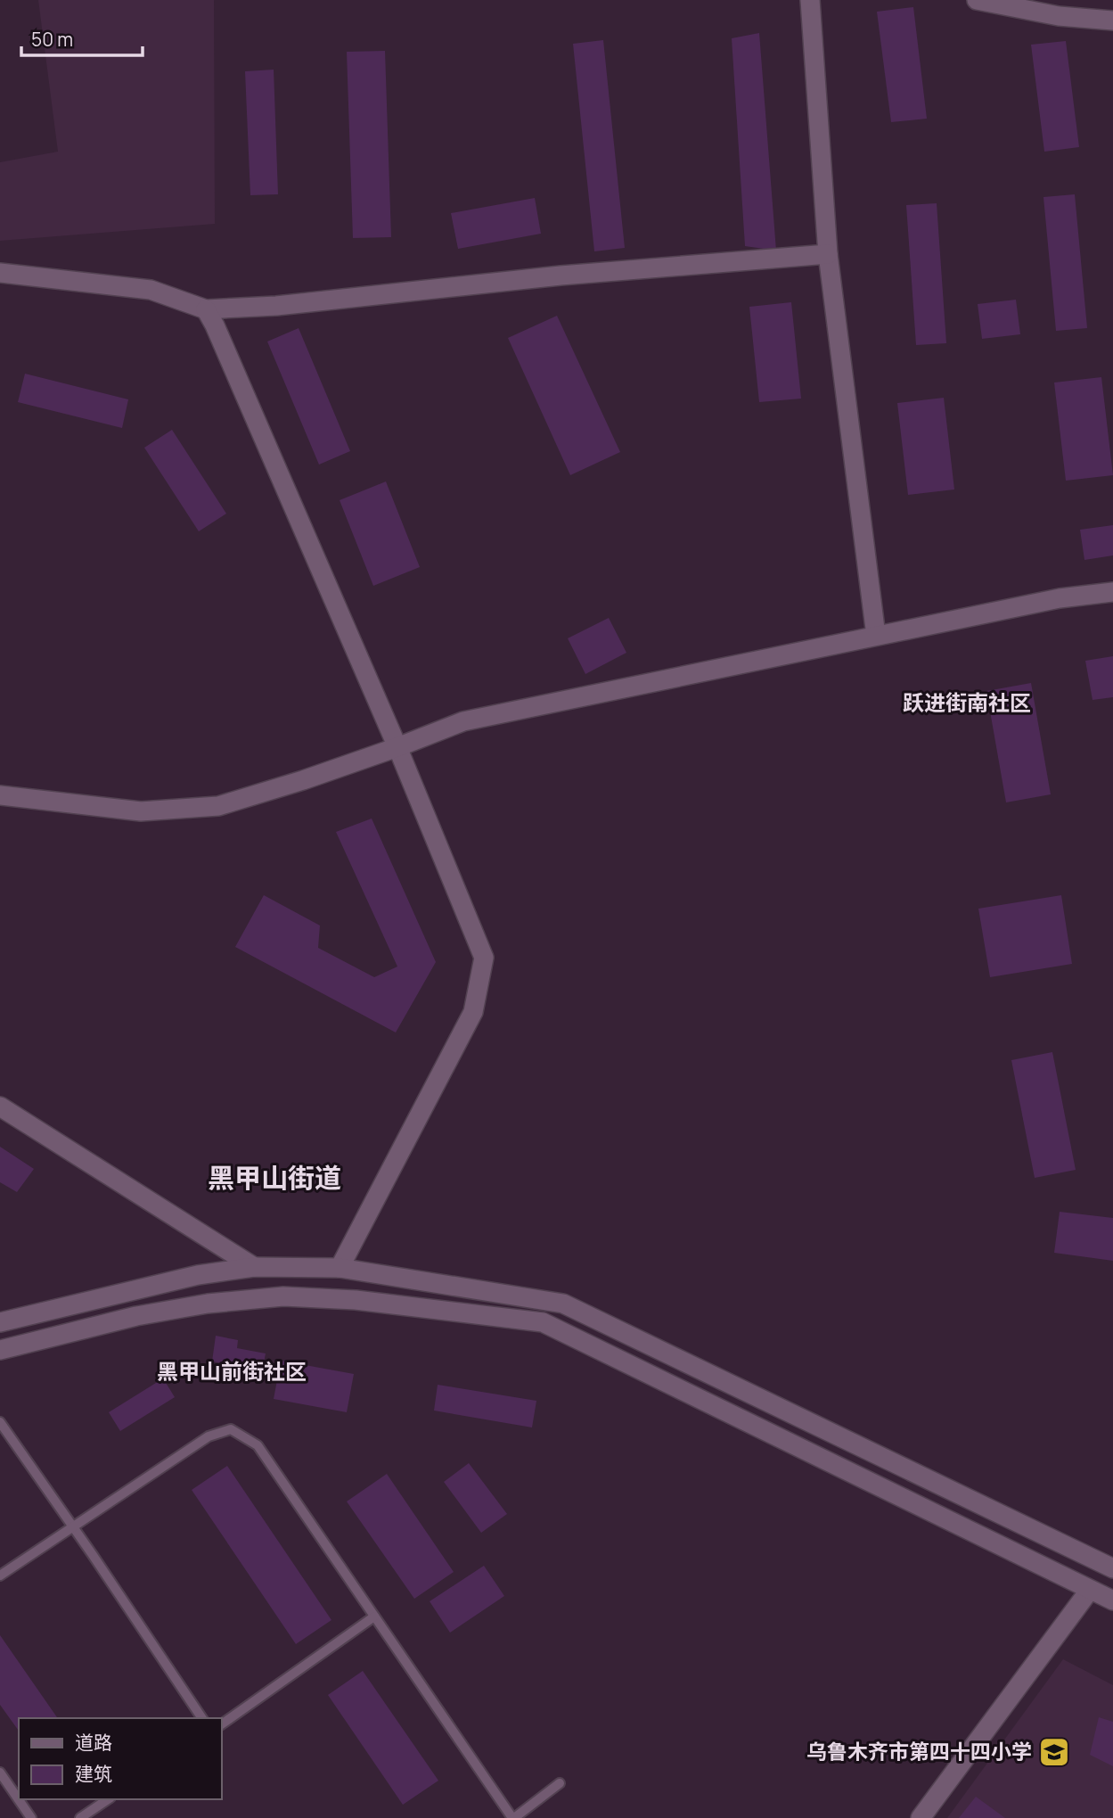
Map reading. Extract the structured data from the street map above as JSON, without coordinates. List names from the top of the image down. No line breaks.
{"districts":["跃进街南社区","黑甲山街道","黑甲山前街社区"],"places":{"school or university":["乌鲁木齐市第四十四小学"]},"legend":["道路","建筑"],"scale_bar":"50 m"}
